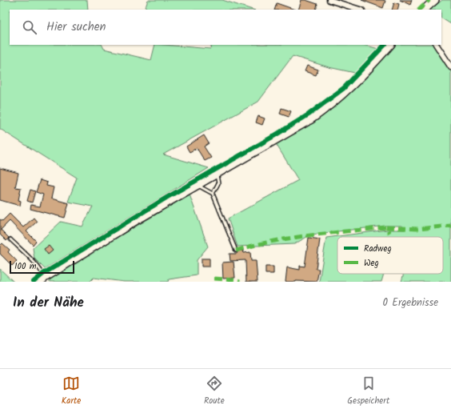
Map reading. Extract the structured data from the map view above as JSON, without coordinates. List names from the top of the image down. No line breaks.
{"legend":["Radweg","Weg"],"scale_bar":"100 m","page":{"search":"Hier suchen","scale":"100 m","heading":["In der Nähe","0 Ergebnisse"],"nav":["Karte","Route","Gespeichert"]}}
